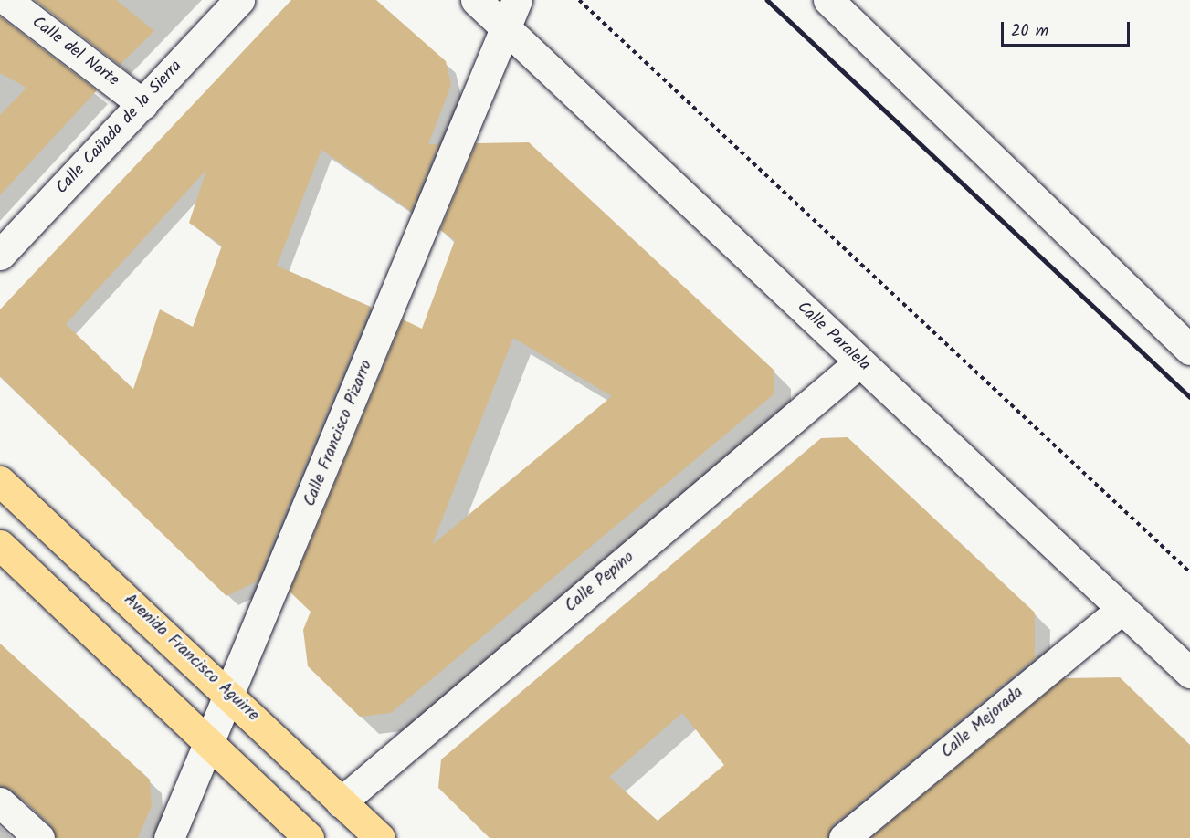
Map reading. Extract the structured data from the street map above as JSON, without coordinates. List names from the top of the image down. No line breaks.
{"streets":{"main road":["Avenida Francisco Aguirre"],"street":["Calle del Norte","Calle Cañada de la Sierra","Calle Paralela","Calle Francisco Pizarro","Calle Pepino","Calle Mejorada"]},"crossings":[["Calle del Norte","Calle Cañada de la Sierra"],["Calle Paralela","Calle Francisco Pizarro"],["Calle Paralela","Calle Pepino"],["Calle Paralela","Calle Mejorada"],["Calle Francisco Pizarro","Avenida Francisco Aguirre"],["Calle Pepino","Avenida Francisco Aguirre"]],"scale_bar":"20 m"}
